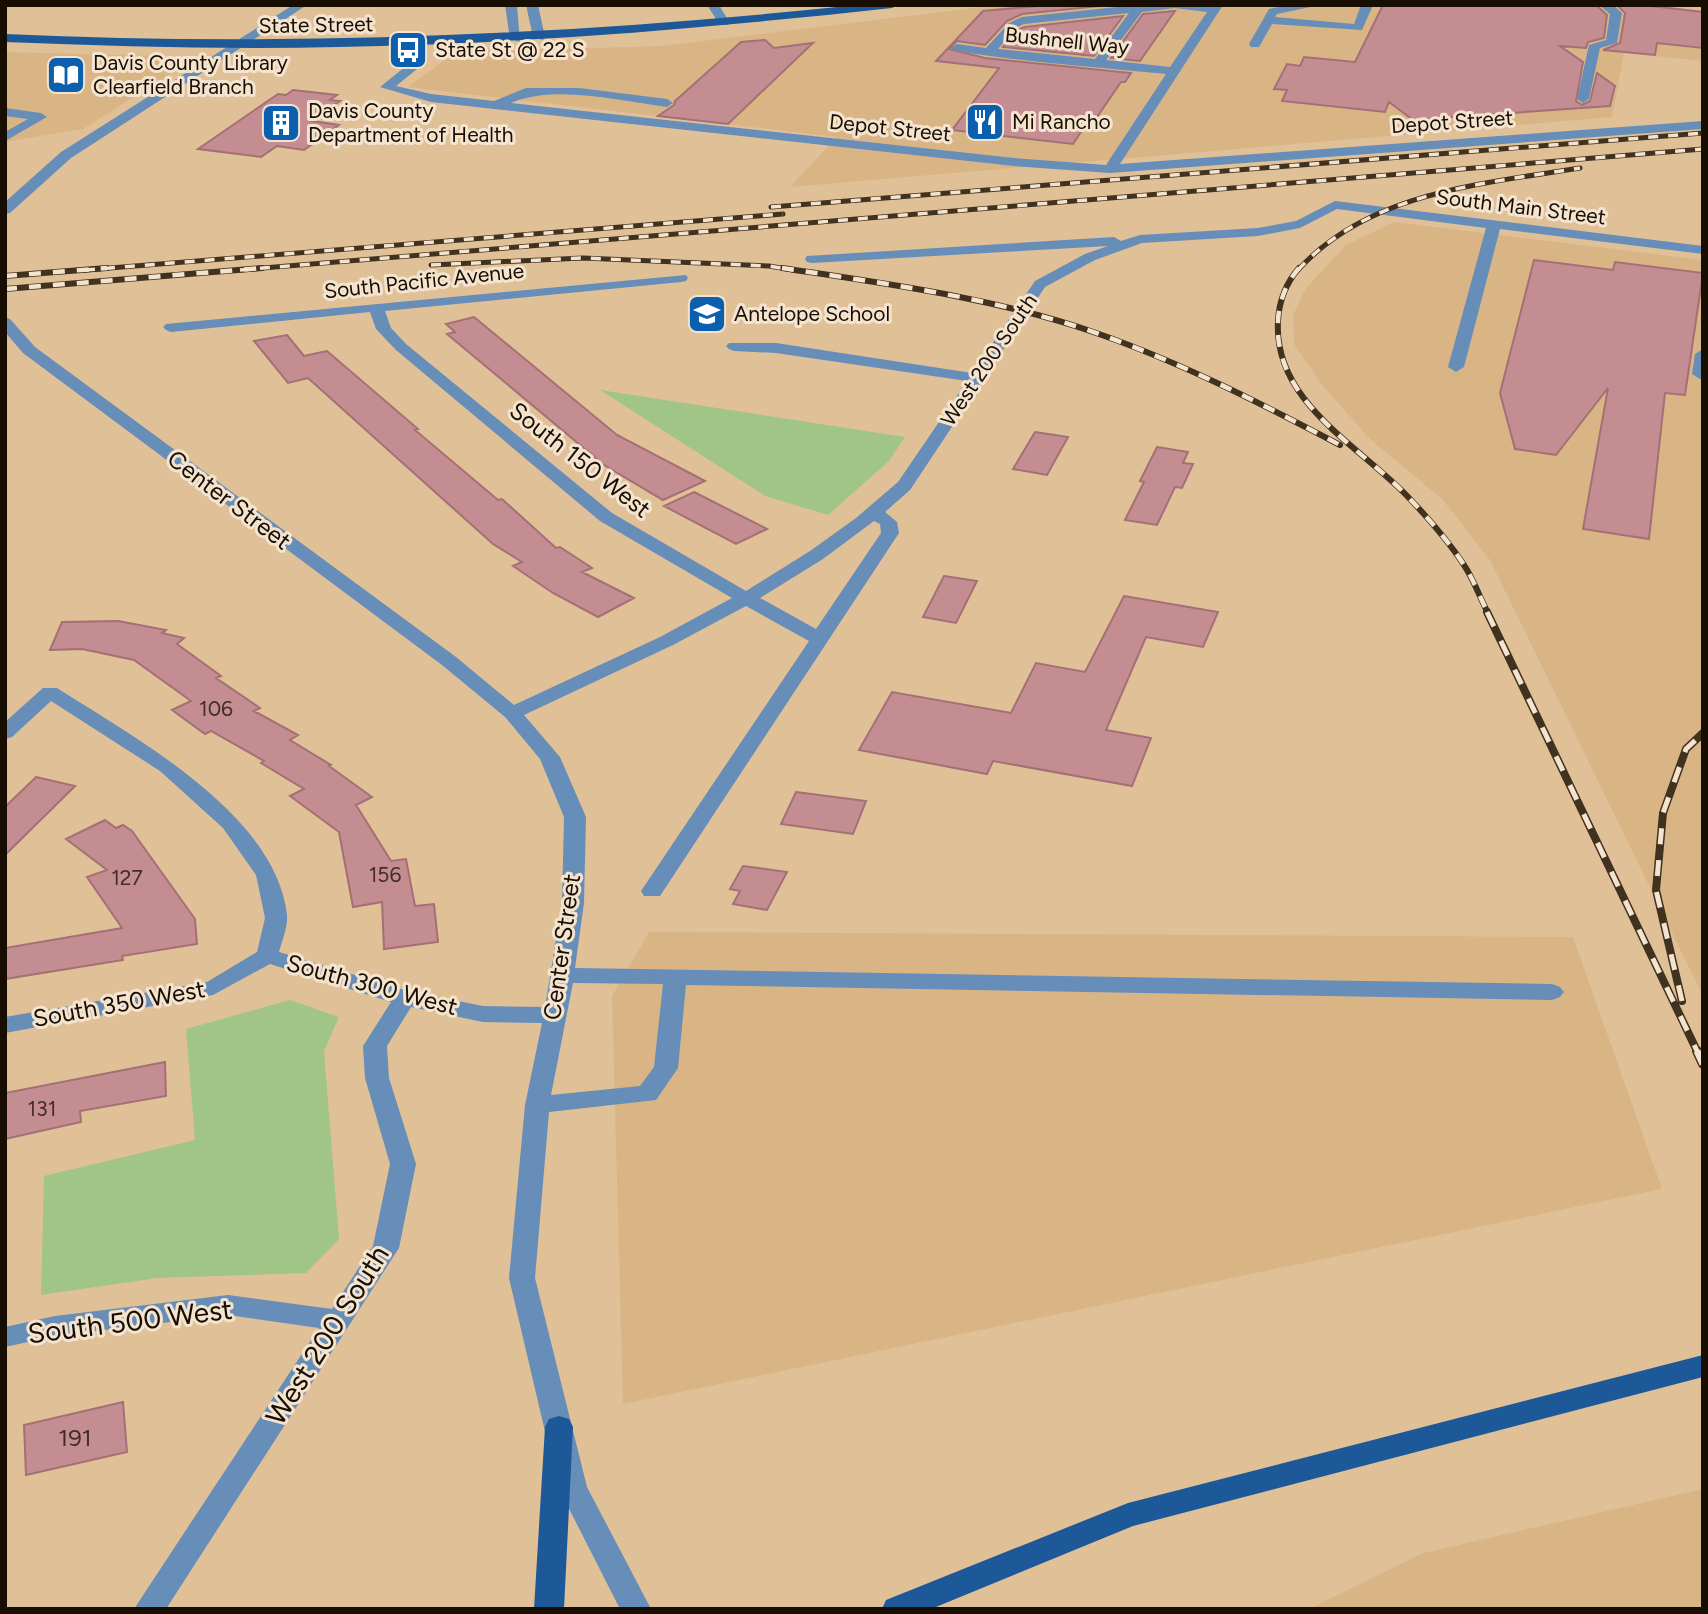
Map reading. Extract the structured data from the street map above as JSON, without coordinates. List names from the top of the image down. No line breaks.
{"streets":{"main road":["State Street"],"street":["Bushnell Way","Depot Street","South Main Street","South Pacific Avenue","West 200 South","South 150 West","Center Street","South 300 West","South 350 West","South 500 West"]},"crossings":[["State Street","Depot Street"],["South Main Street","West 200 South"],["South Pacific Avenue","South 150 West"],["West 200 South","South 150 West"],["West 200 South","Center Street"],["West 200 South","South 300 West"],["West 200 South","South 500 West"],["Center Street","South 300 West"],["South 300 West","South 350 West"]],"places":{"bus stop":["State St @ 22 S"],"library":["Davis County Library Clearfield Branch"],"restaurant":["Mi Rancho"],"building":["Davis County Department of Health"],"school or university":["Antelope School"]},"house_numbers":["106","156","127","131","191"]}
